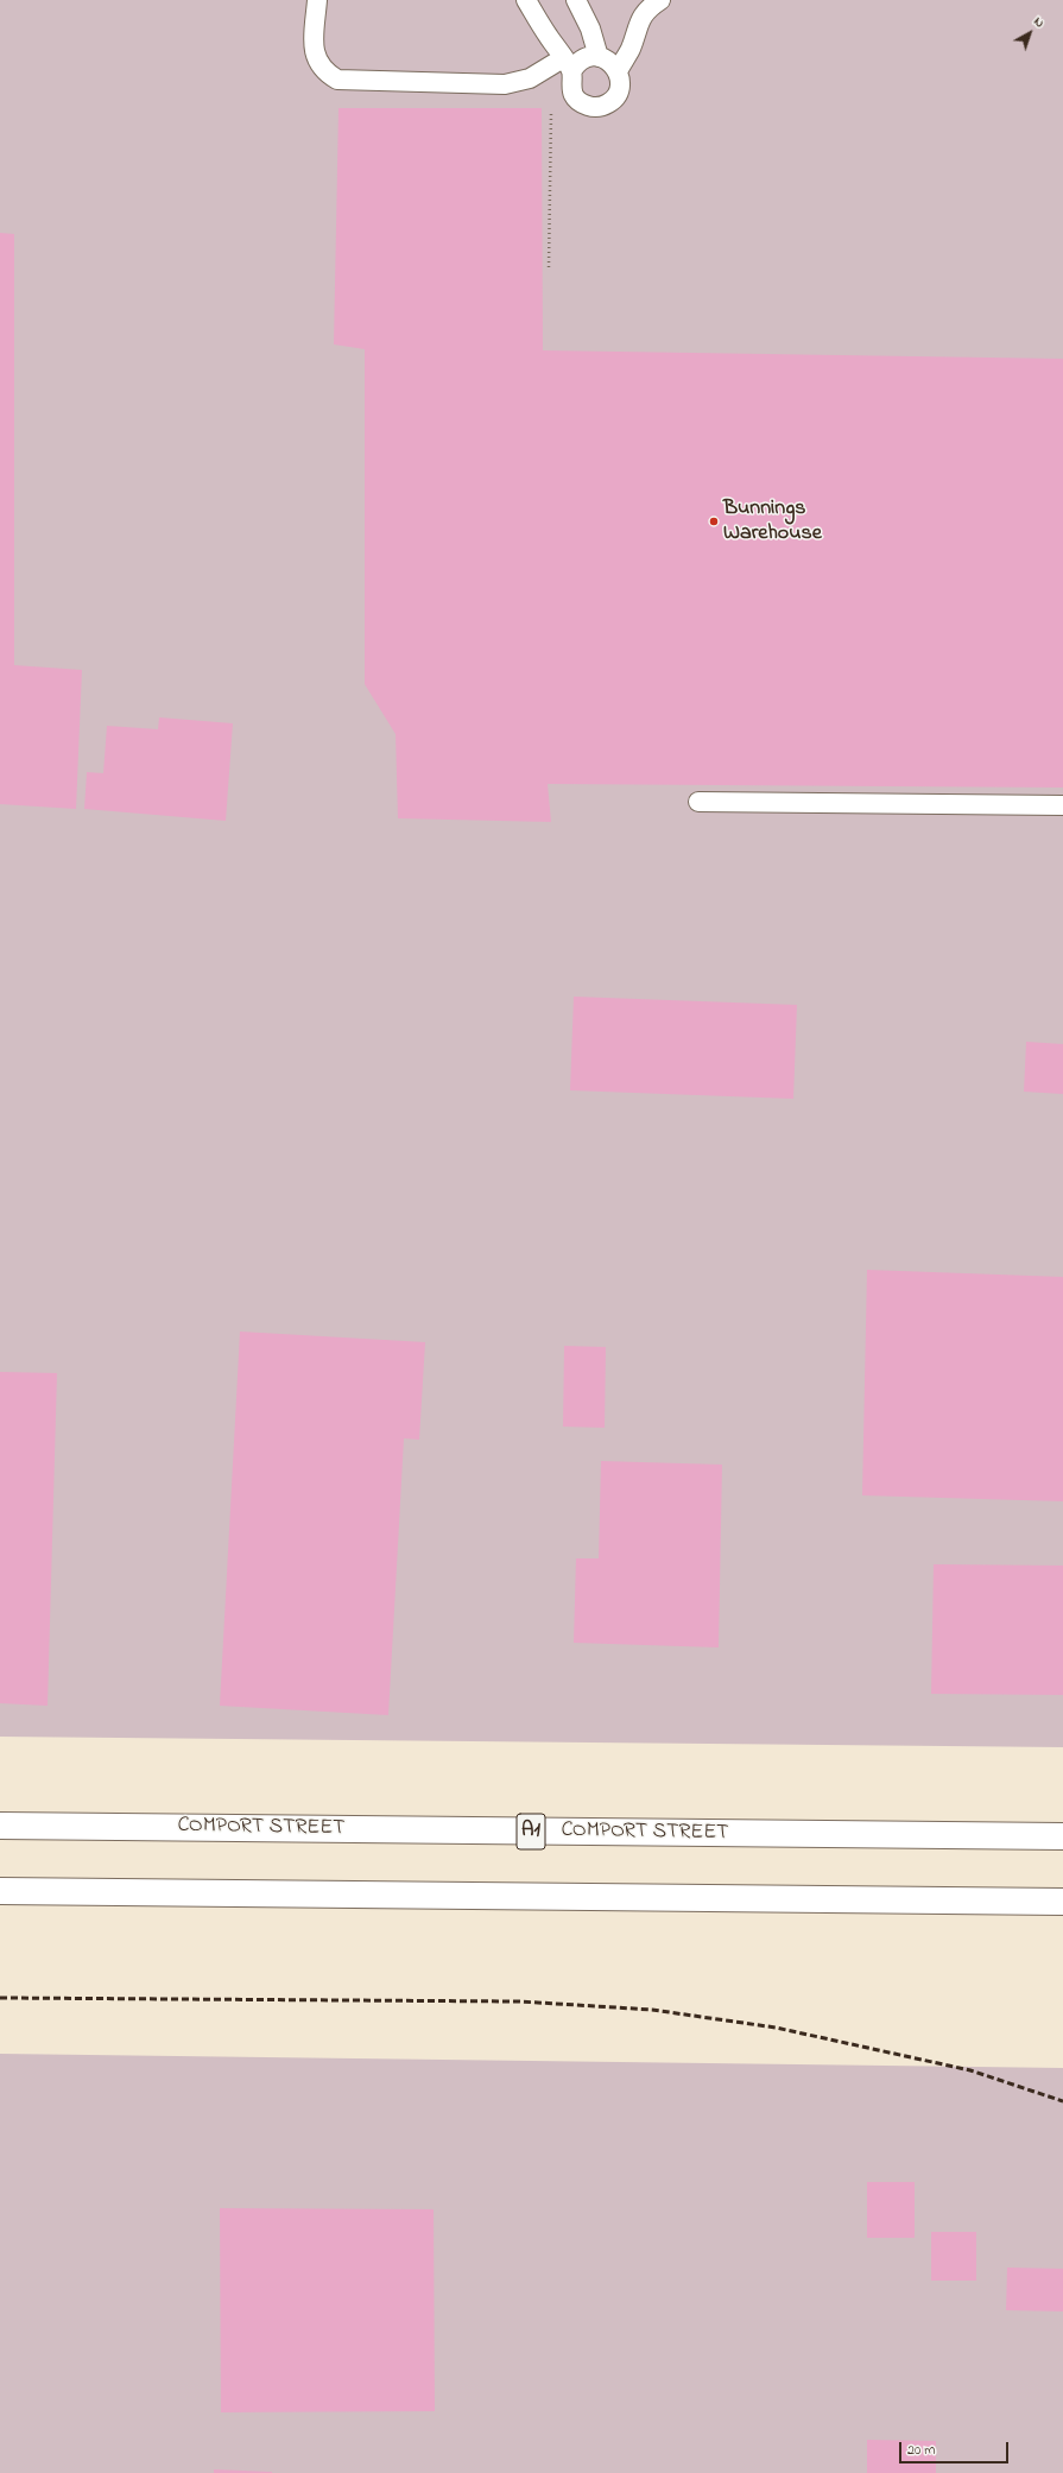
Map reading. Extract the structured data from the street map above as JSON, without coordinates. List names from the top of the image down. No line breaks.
{"streets":{"highway":["COMPORT STREET","A1"]},"places":["Bunnings Warehouse"],"scale_bar":"20 m","north":"top right"}
